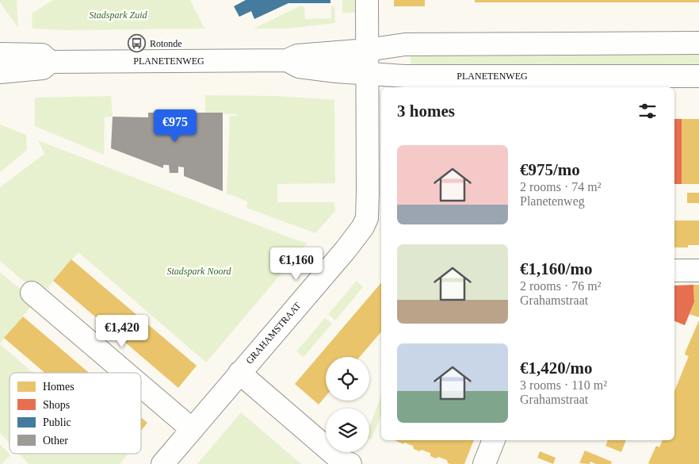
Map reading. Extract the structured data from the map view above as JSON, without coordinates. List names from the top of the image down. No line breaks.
{"streets":{"street":["PLANETENWEG","GRAHAMSTRAAT"]},"crossings":[["PLANETENWEG","GRAHAMSTRAAT"]],"parks":["Stadspark Zuid","Stadspark Noord"],"places":{"bus stop":["Rotonde"]},"legend":["Homes","Shops","Public","Other"],"page":{"heading":"3 homes","price":["€975","€1,160","€1,420"],"list":[{"name":"€975/mo","note":"2 rooms · 74 m² · Planetenweg"},{"name":"€1,160/mo","note":"2 rooms · 76 m² · Grahamstraat"},{"name":"€1,420/mo","note":"3 rooms · 110 m² · Grahamstraat"}]}}
